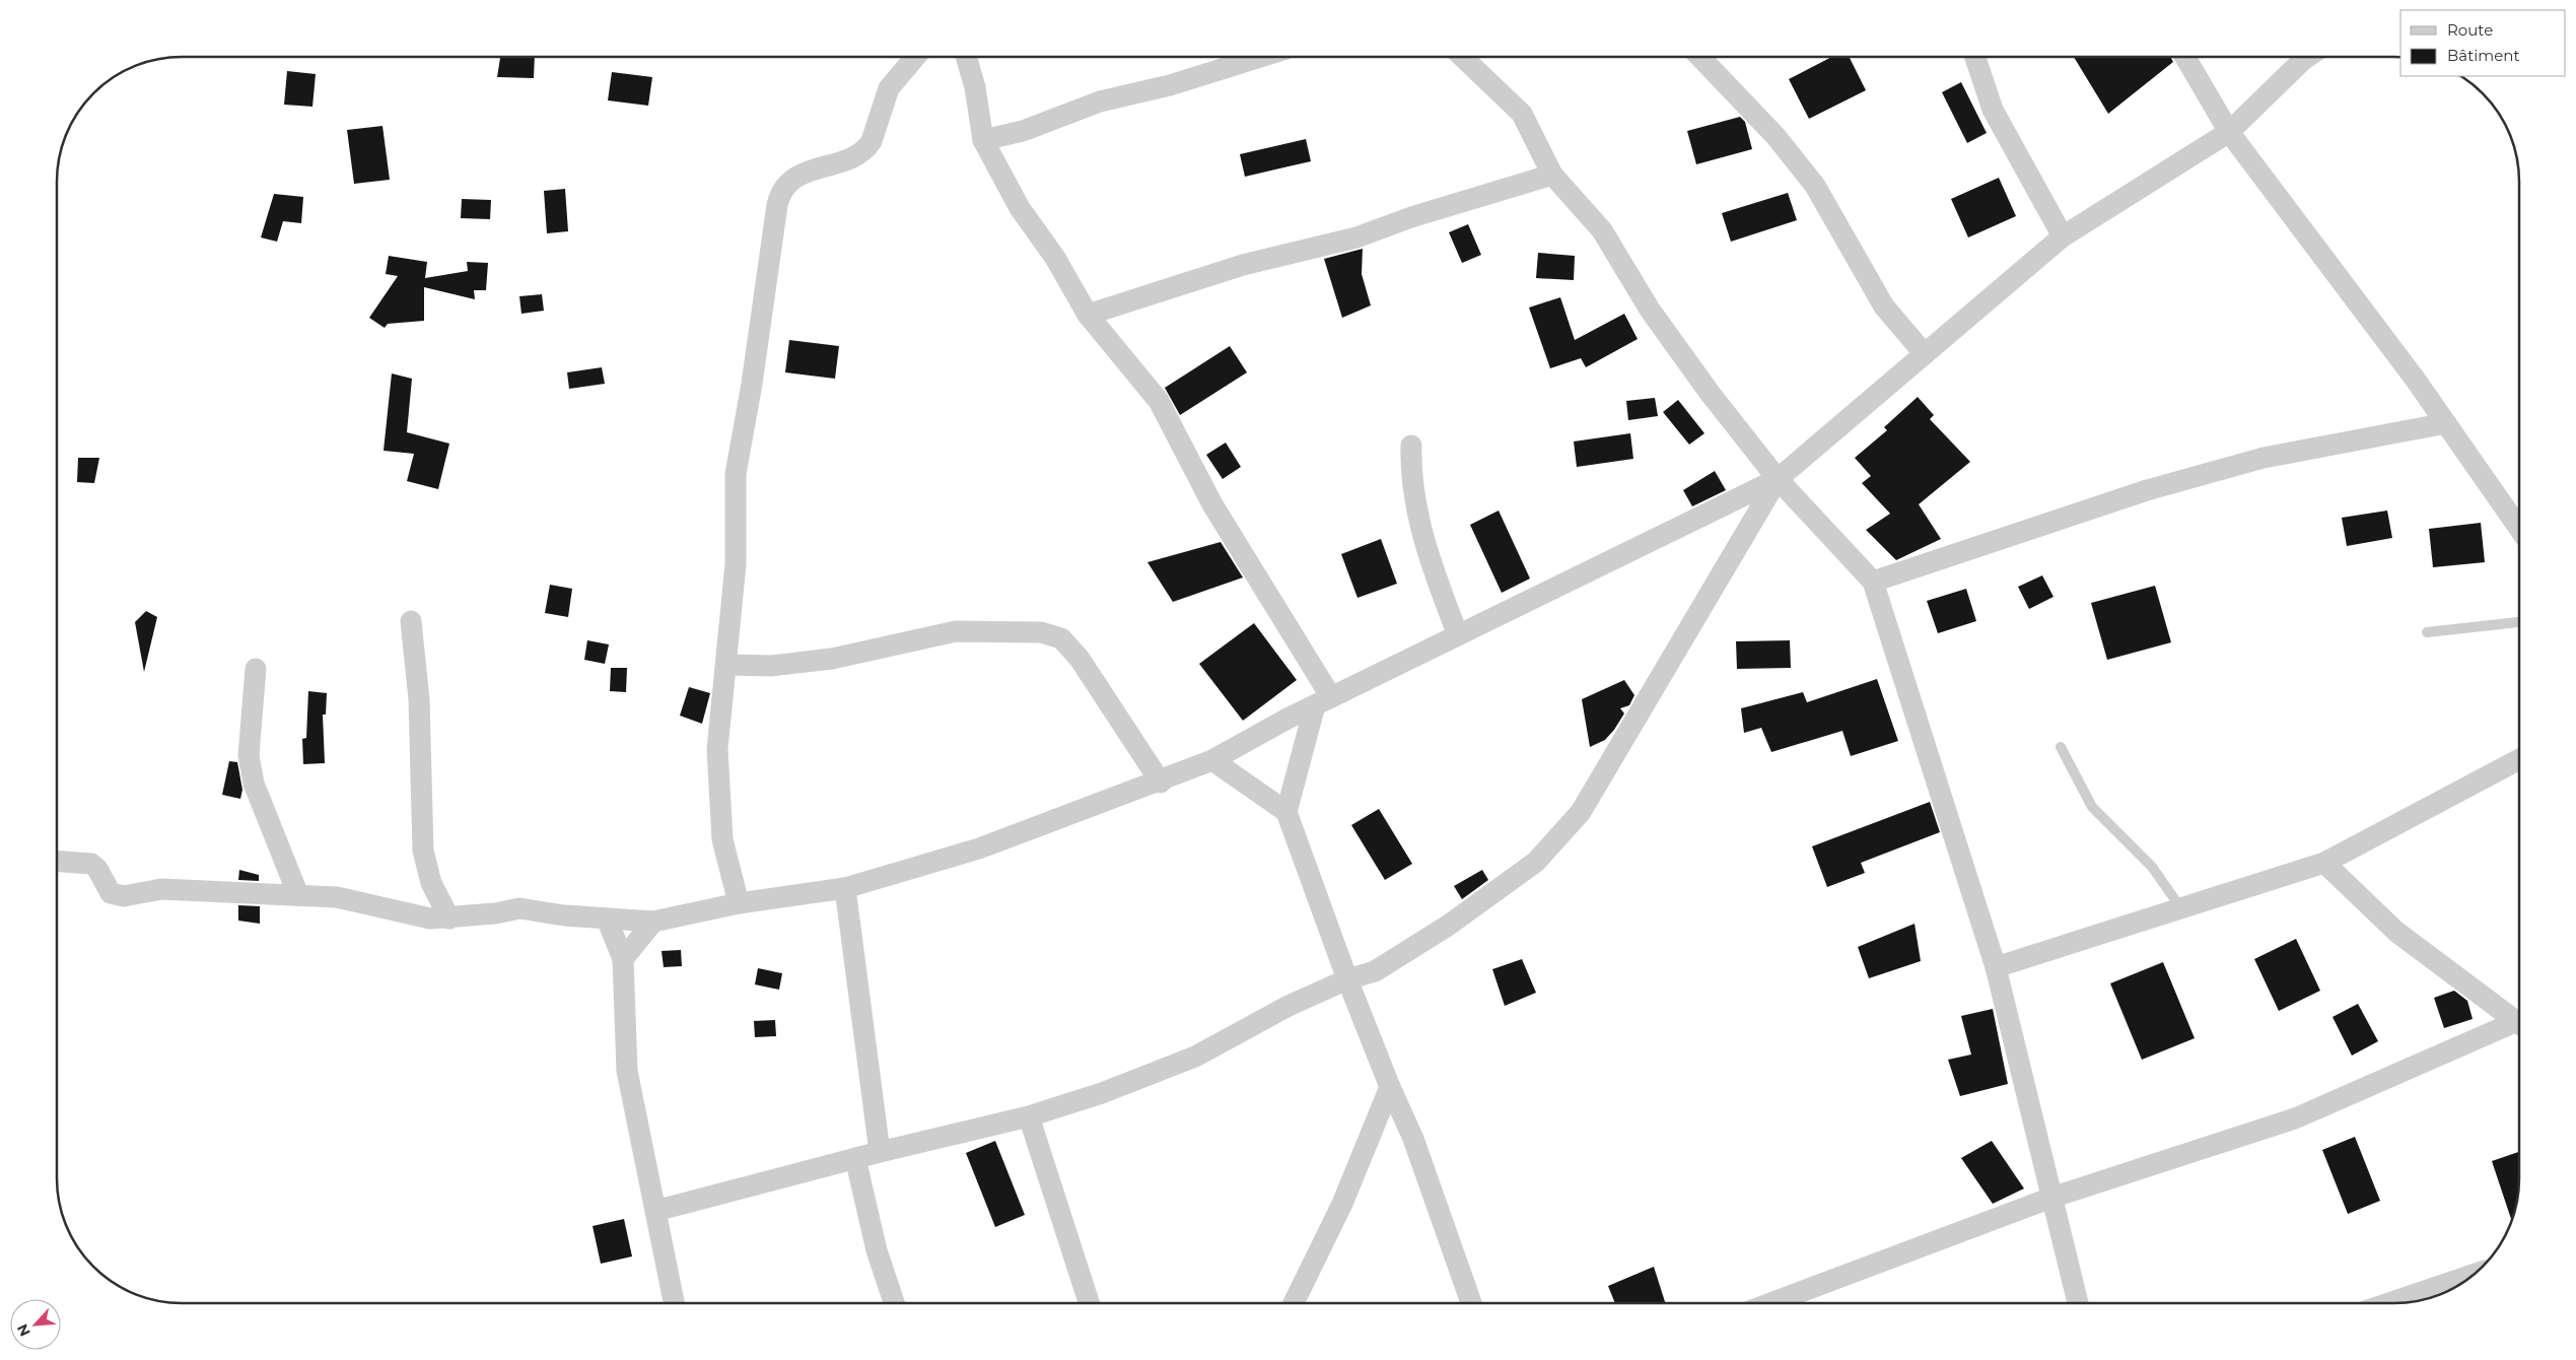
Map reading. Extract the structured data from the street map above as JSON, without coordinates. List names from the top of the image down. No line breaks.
{"legend":["Route","Bâtiment"],"north":"bottom left"}
